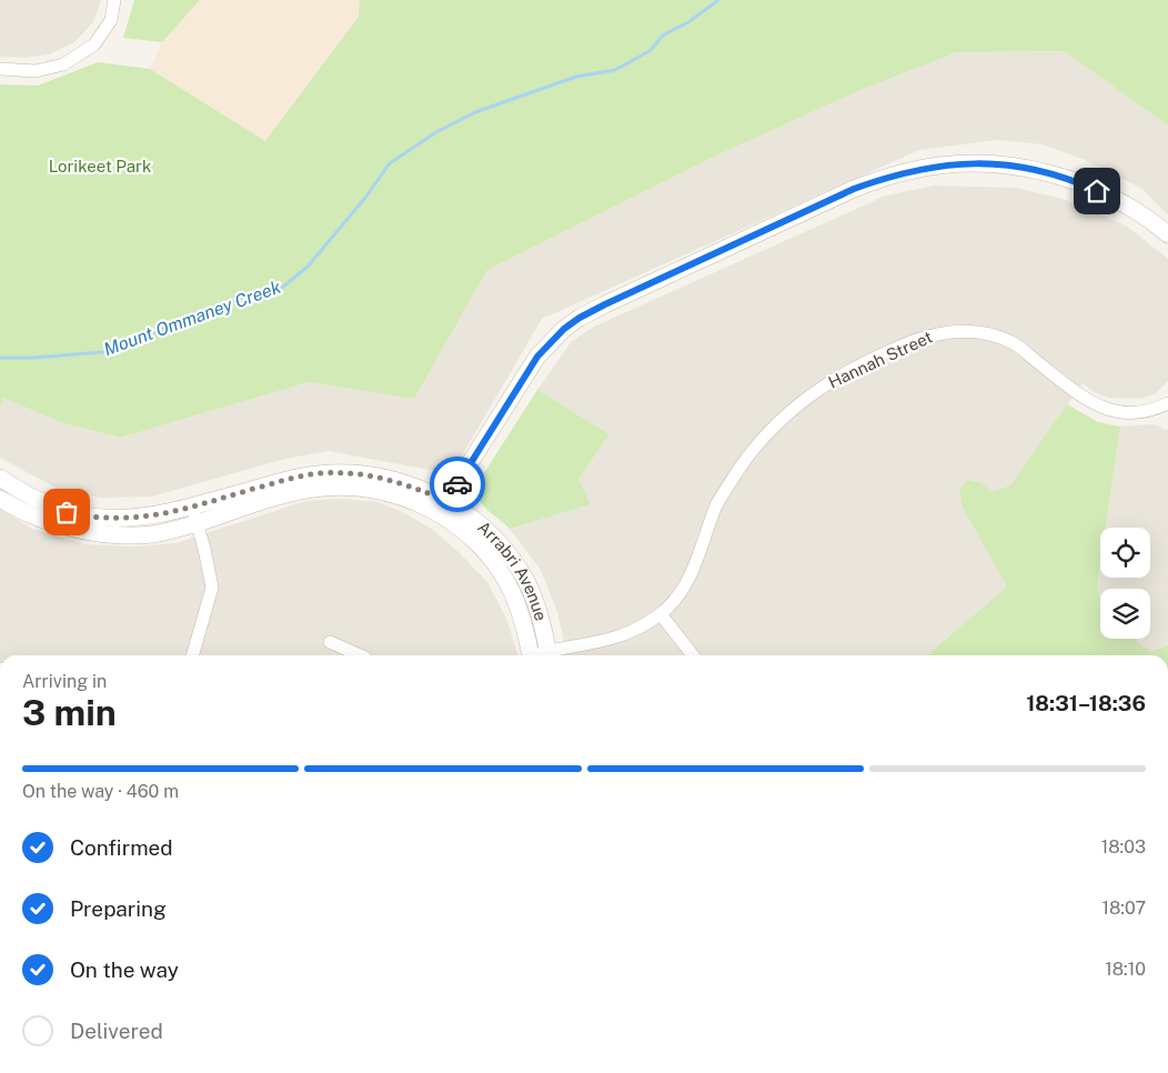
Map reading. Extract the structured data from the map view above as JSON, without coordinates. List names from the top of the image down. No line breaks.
{"streets":{"street":["Hannah Street","Arrabri Avenue"]},"water":["Mount Ommaney Creek"],"parks":["Lorikeet Park"],"page":{"heading":["3 min","Arriving in","18:31–18:36"],"bar":"On the way · 460 m","list":[["Confirmed","18:03"],["Preparing","18:07"],["On the way","18:10"],"Delivered"]}}
